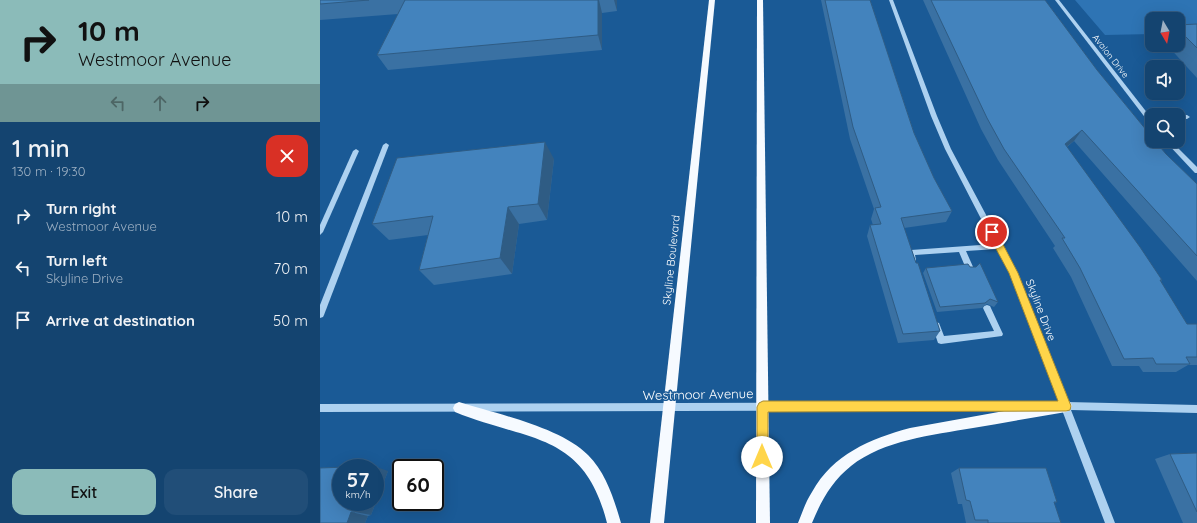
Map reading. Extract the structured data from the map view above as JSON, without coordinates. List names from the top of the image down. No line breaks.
{"streets":{"main road":["Skyline Boulevard"],"street":["Avalon Drive","Skyline Drive","Westmoor Avenue"]},"crossings":[["Skyline Boulevard","Westmoor Avenue"],["Skyline Drive","Westmoor Avenue"]],"north":"bottom","page":{"turn":["10 m","Westmoor Avenue"],"heading":["1 min","130 m · 19:30"],"list":[{"name":"Turn right","note":"Westmoor Avenue","value":"10 m"},{"name":"Turn left","note":"Skyline Drive","value":"70 m"},{"name":"Arrive at destination","value":"50 m"}],"speed":"57 km/h","limit":"60","buttons":["Exit","Share"]}}
